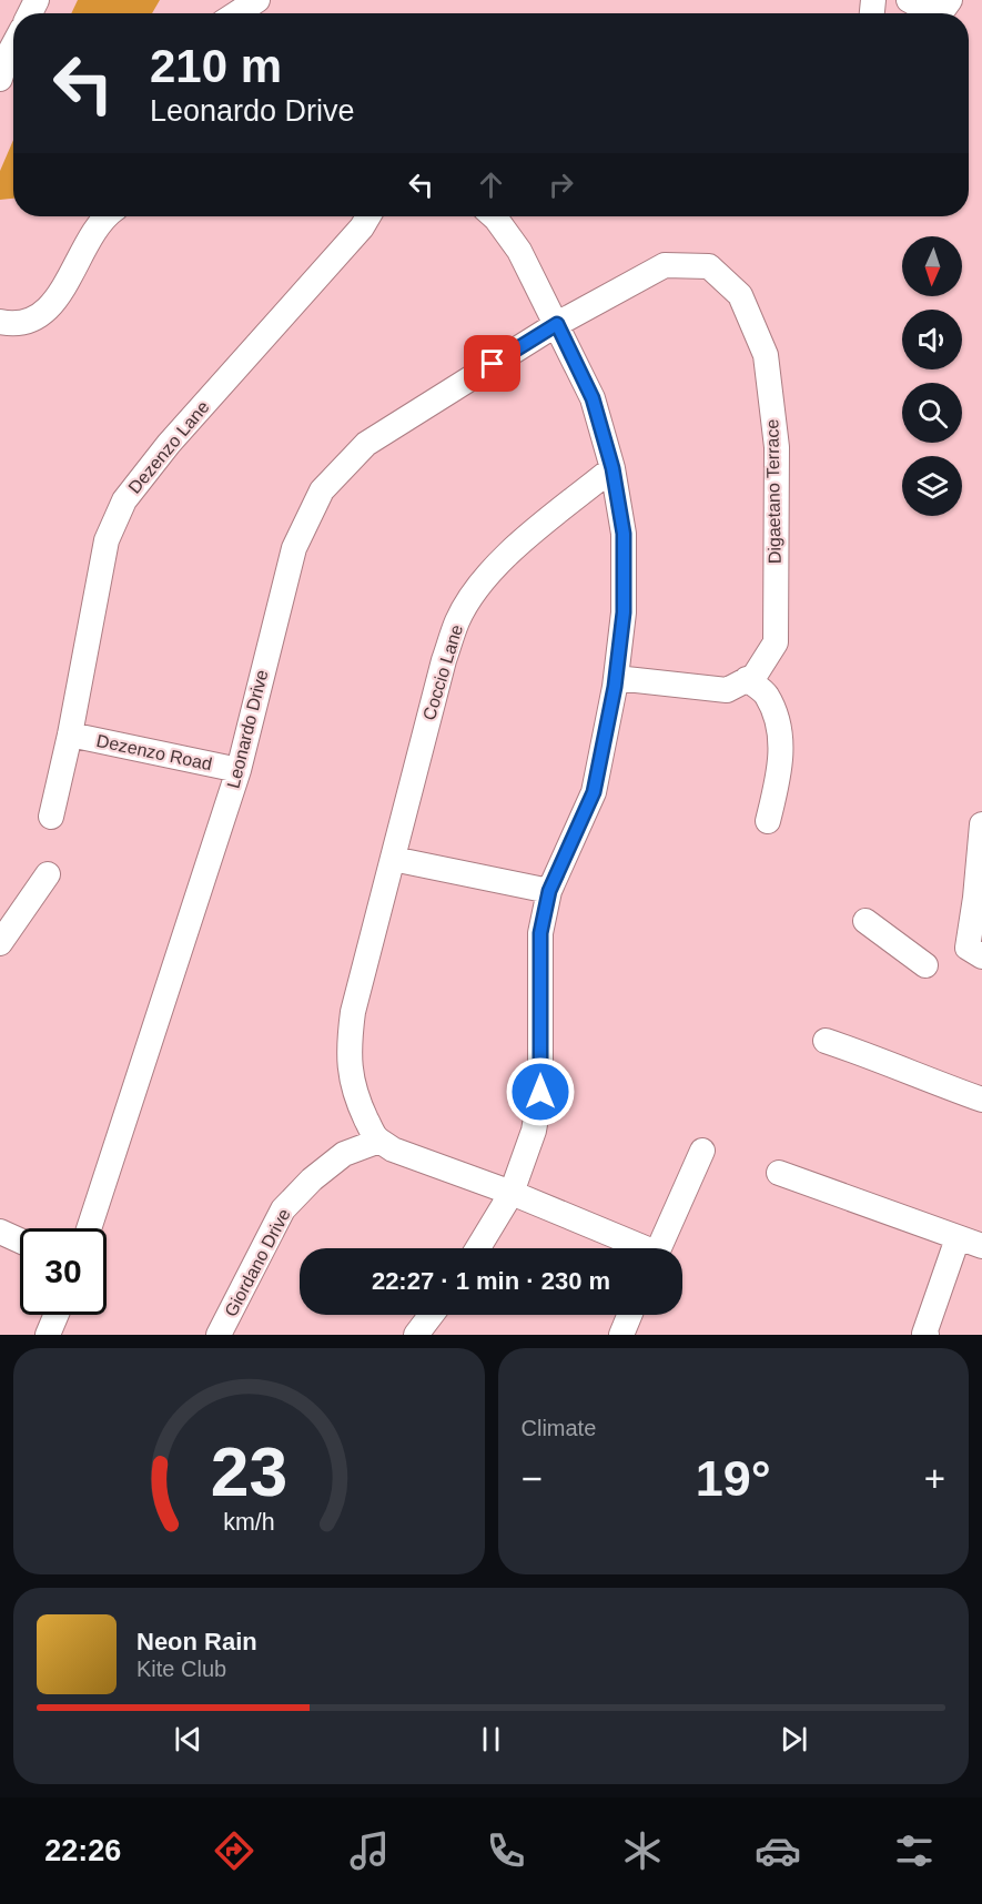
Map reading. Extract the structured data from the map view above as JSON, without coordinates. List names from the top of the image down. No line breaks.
{"streets":{"street":["Dezenzo Lane","Digaetano Terrace","Coccio Lane","Leonardo Drive","Dezenzo Road","Giordano Drive"]},"crossings":[["Dezenzo Lane","Dezenzo Road"],["Digaetano Terrace","Leonardo Drive"],["Coccio Lane","Giordano Drive"],["Leonardo Drive","Dezenzo Road"]],"north":"bottom","page":{"turn":["210 m","Leonardo Drive"],"limit":"30","trip":"22:27 · 1 min · 230 m","tile":"Climate","heat":["−","19°","+"],"song":["Neon Rain","Kite Club"],"tabs":"22:26","gauge":["23","km/h"]}}
